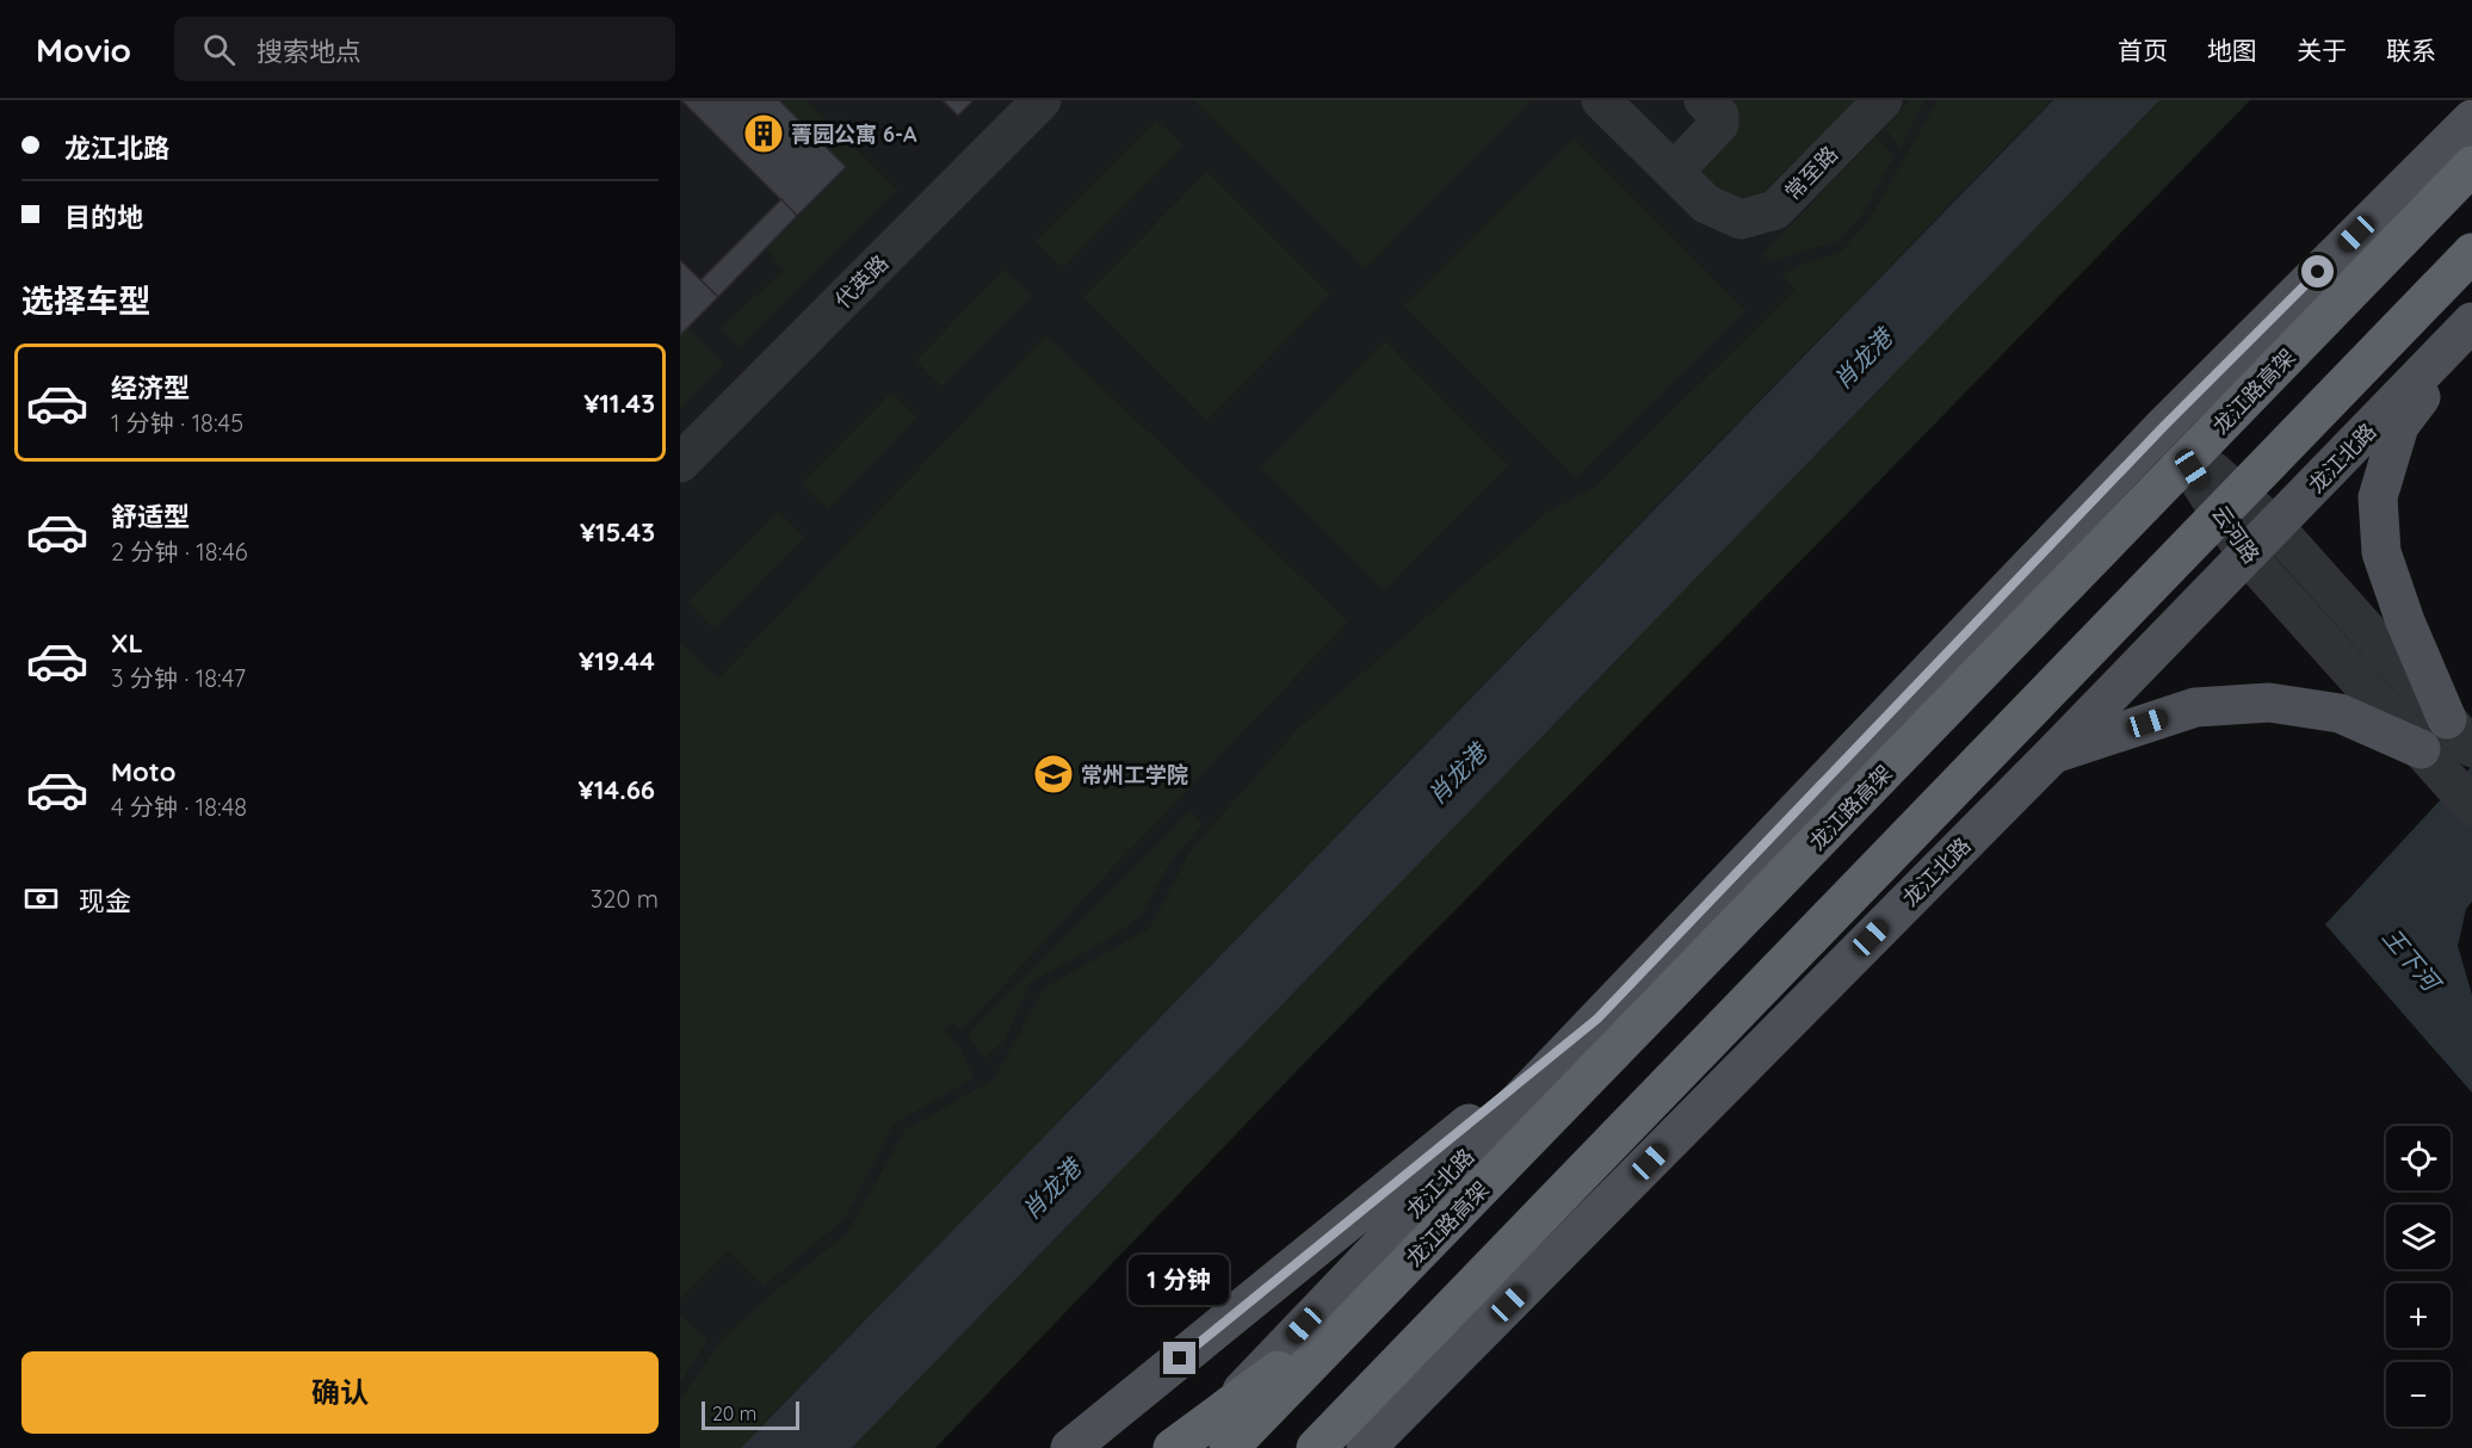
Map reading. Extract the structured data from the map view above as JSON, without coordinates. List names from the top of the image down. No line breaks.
{"streets":{"highway":["龙江路高架"],"main road":["龙江北路"],"street":["常至路","代英路","云河路"]},"crossings":[["龙江北路","云河路"]],"water":["肖龙港","王下河"],"places":{"building":["菁园公寓 6-A"],"school or university":["常州工学院"]},"scale_bar":"20 m","page":{"header":"Movio","search":"搜索地点","nav":["首页","地图","关于","联系"],"banner":["龙江北路","目的地"],"heading":"选择车型","list":[{"name":"经济型","note":"1 分钟 · 18:45","value":"¥11.43"},{"name":"舒适型","note":"2 分钟 · 18:46","value":"¥15.43"},{"name":"XL","note":"3 分钟 · 18:47","value":"¥19.44"},{"name":"Moto","note":"4 分钟 · 18:48","value":"¥14.66"}],"pay":["现金","320 m"],"map_buttons":["+","−"],"bubble":"1 分钟","buttons":"确认","scale":"20 m"}}
